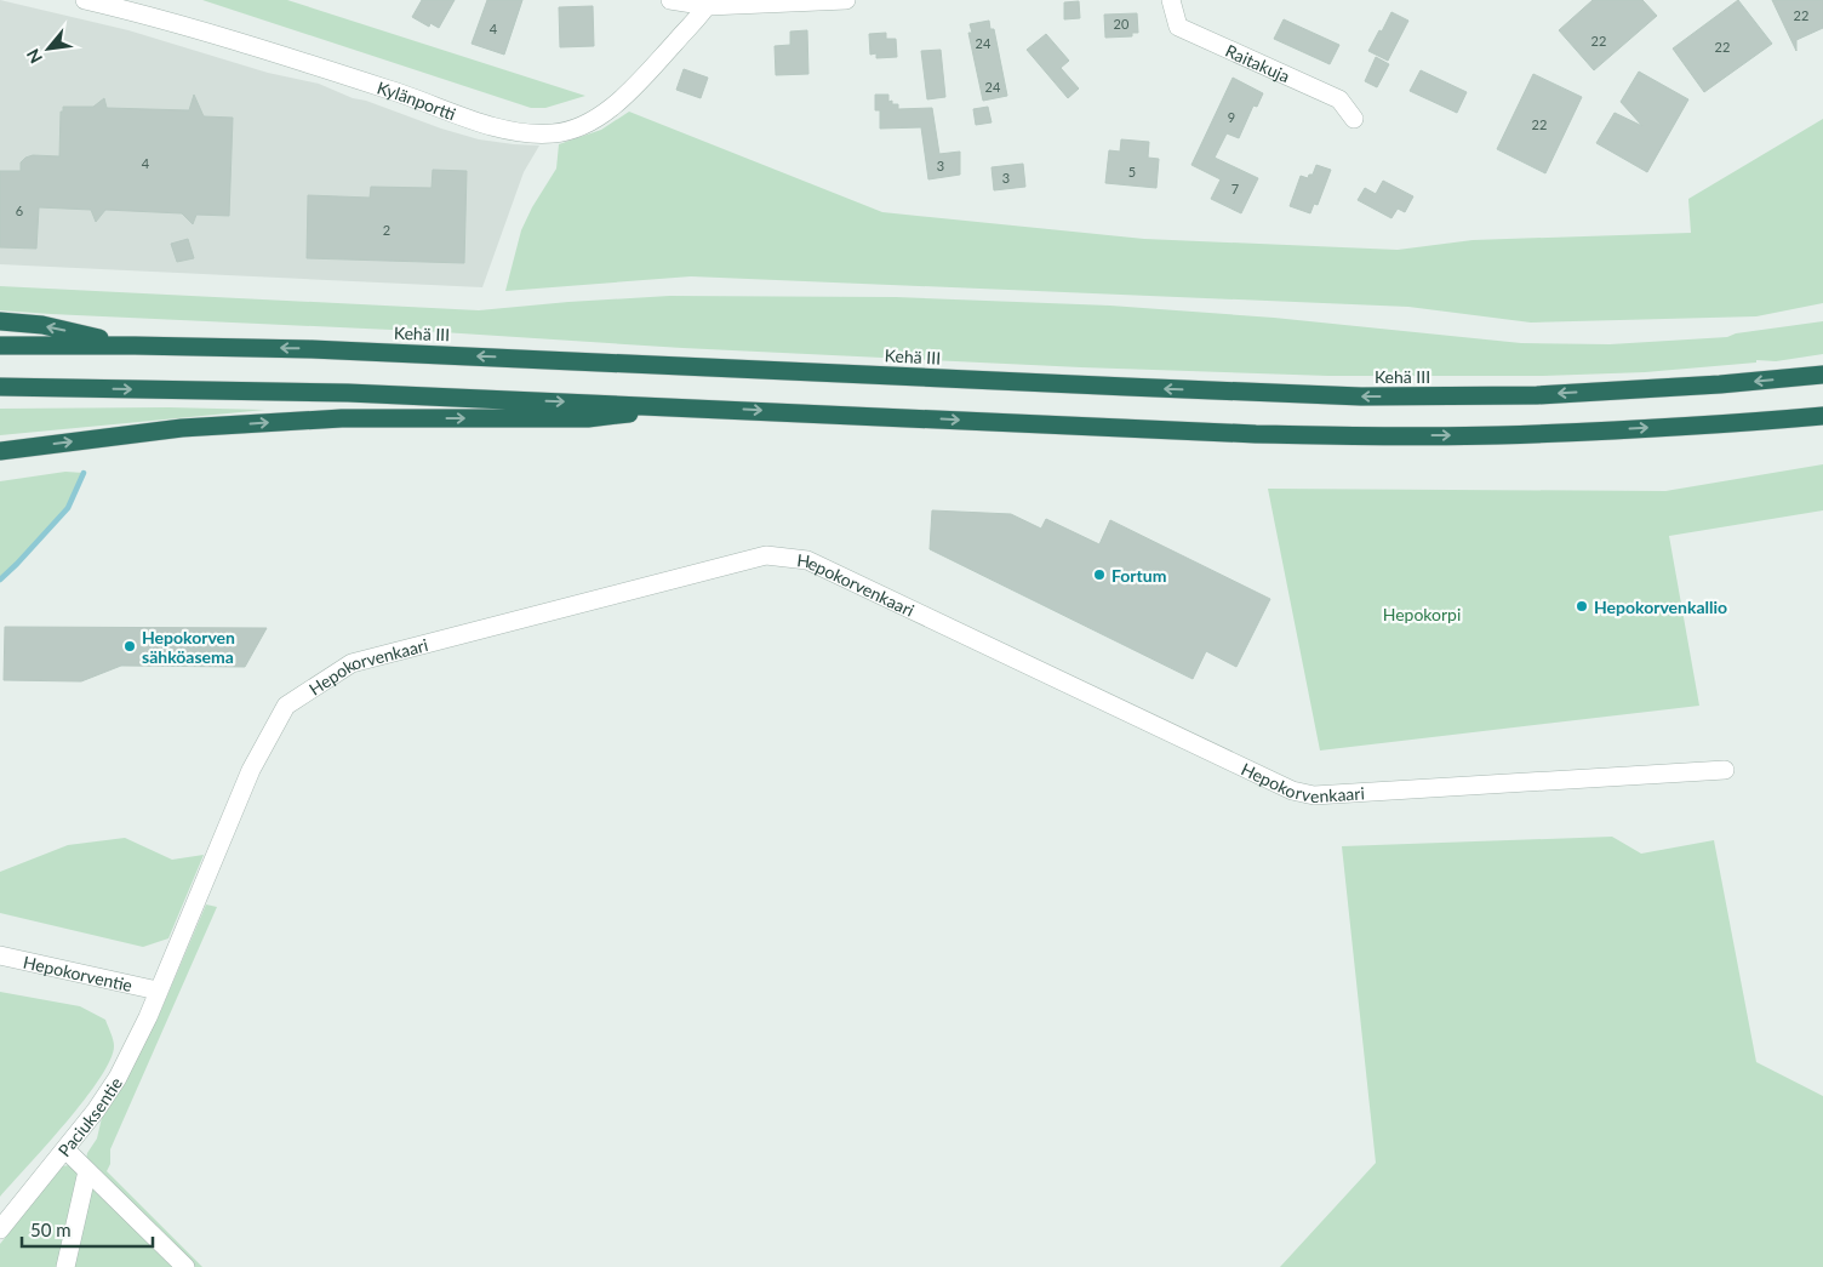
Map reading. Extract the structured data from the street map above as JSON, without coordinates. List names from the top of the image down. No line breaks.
{"streets":{"highway":["Kehä III"],"street":["Raitakuja","Kylänportti","Hepokorvenkaari","Hepokorventie","Paciuksentie"]},"crossings":[["Hepokorvenkaari","Hepokorventie"],["Hepokorvenkaari","Paciuksentie"],["Hepokorventie","Paciuksentie"]],"parks":["Hepokorpi"],"places":["Fortum","Hepokorvenkallio","Hepokorven sähköasema"],"house_numbers":["22","20","4","22","24","22","24","9","22","4","3","5","3","7","6","2"],"scale_bar":"50 m","north":"bottom left"}
